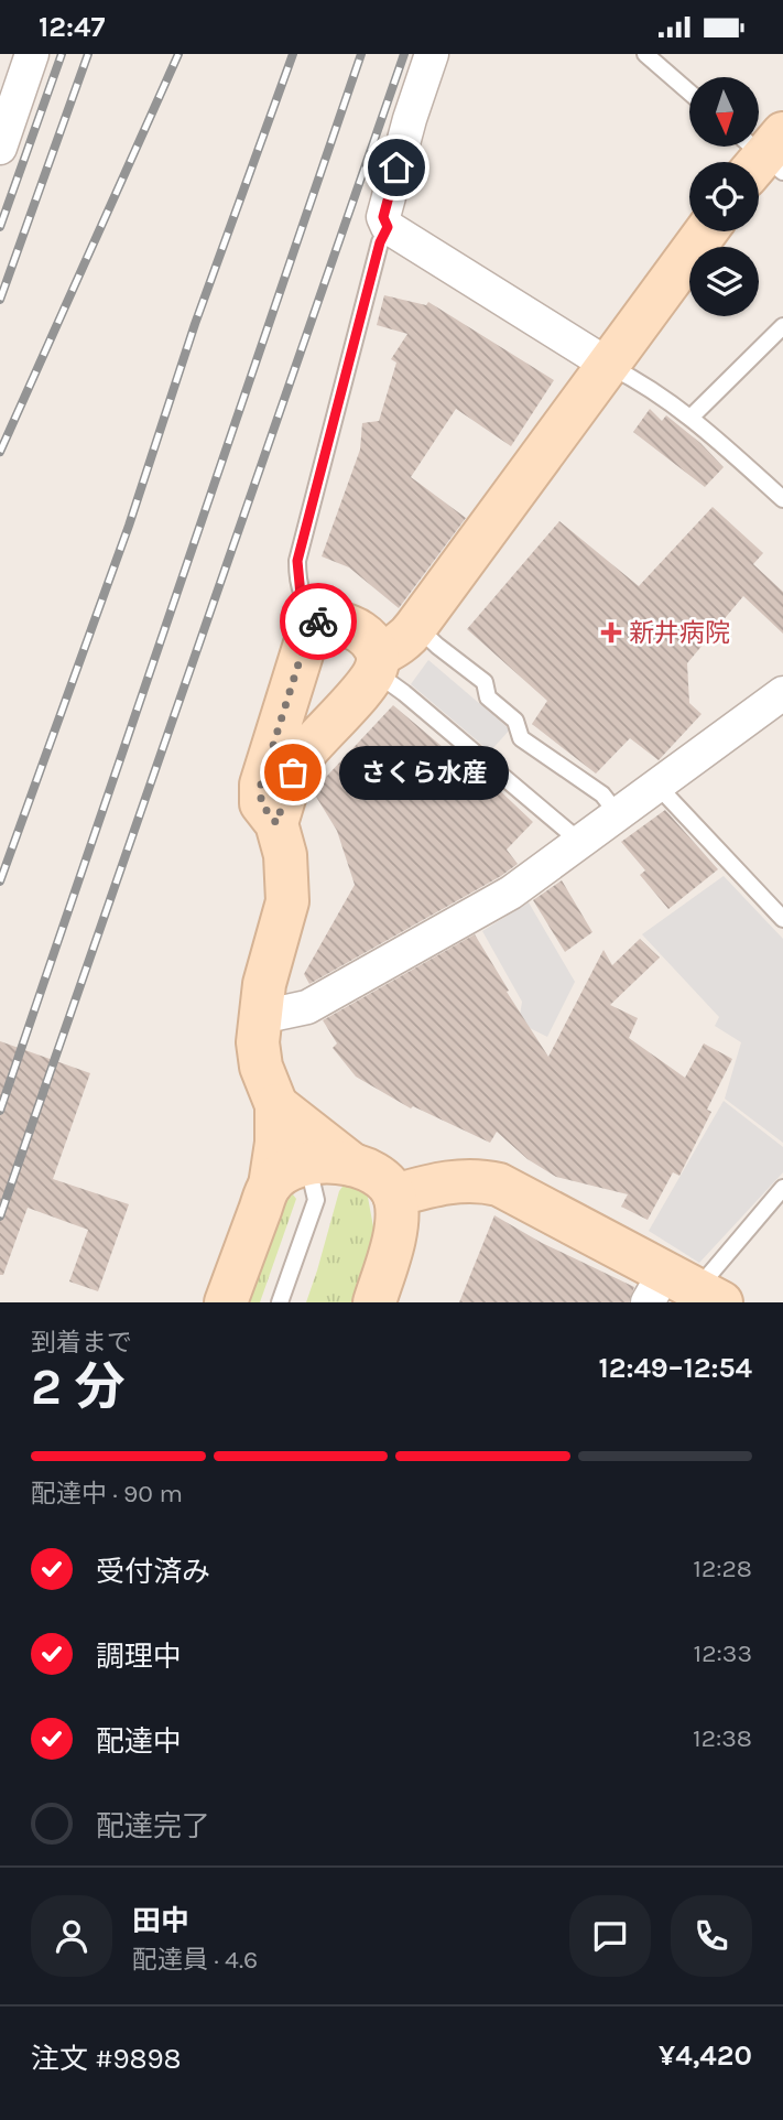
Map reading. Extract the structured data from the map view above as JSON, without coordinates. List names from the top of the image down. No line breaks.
{"places":{"health":["新井病院"],"other":["さくら水産"]},"north":"bottom","page":{"status":"12:47","bubble":"さくら水産","heading":["2 分","到着まで","12:49–12:54"],"panel":["田中","配達員 · 4.6","注文 #9898","¥4,420"],"bar":"配達中 · 90 m","list":[["受付済み","12:28"],["調理中","12:33"],["配達中","12:38"],"配達完了"]}}
